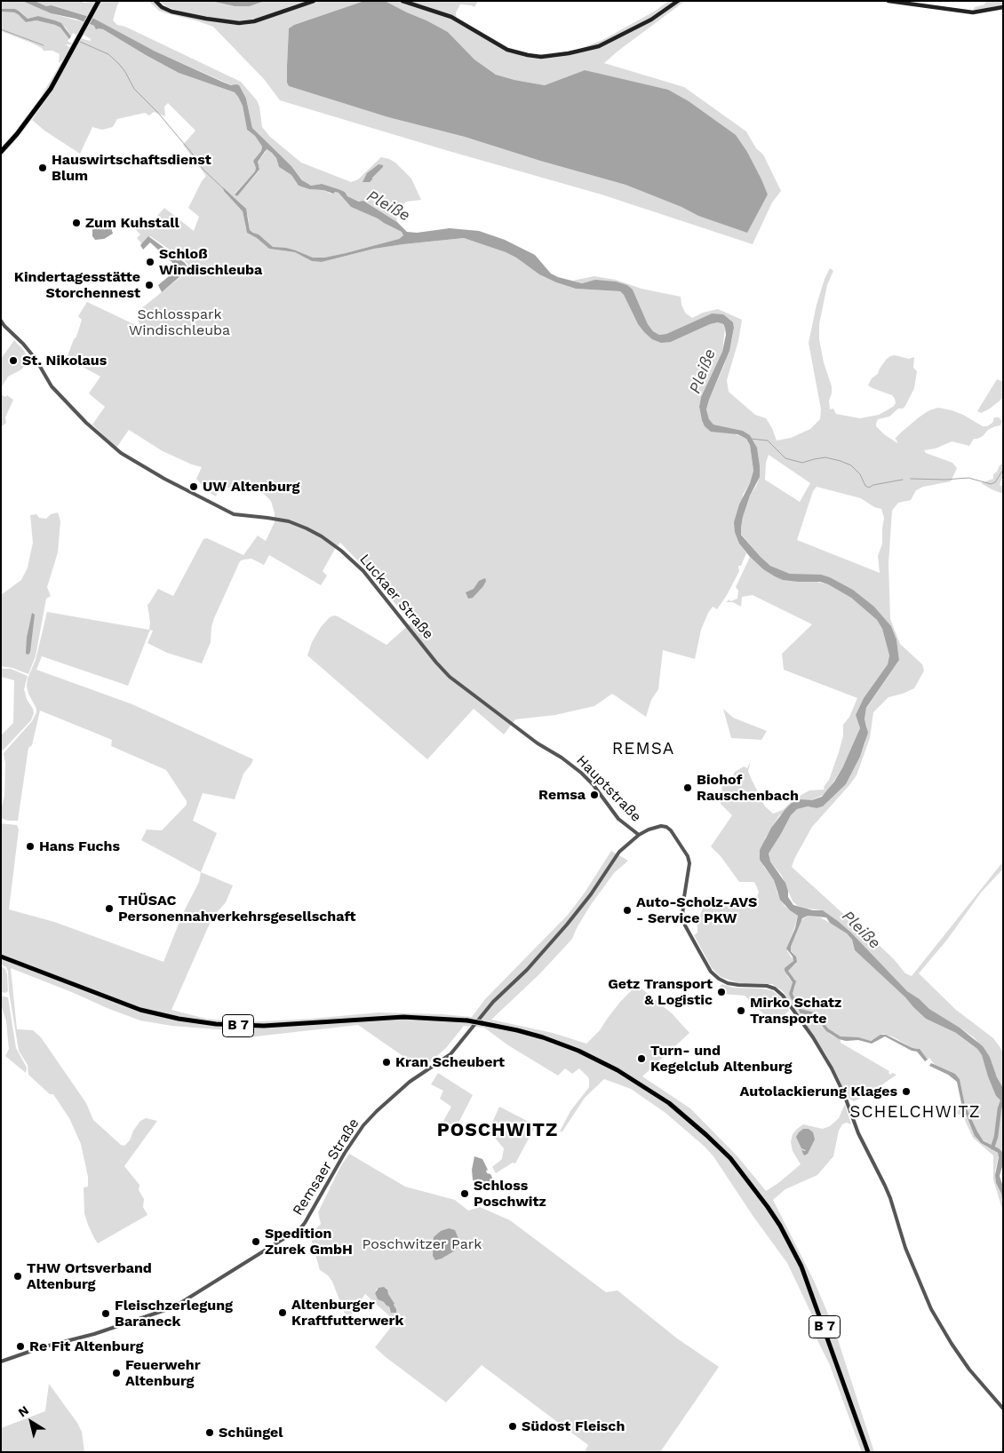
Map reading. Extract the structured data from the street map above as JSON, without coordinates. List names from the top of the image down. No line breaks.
{"streets":{"main road":["B 7"],"street":["Luckaer Straße","Hauptstraße","Remsaer Straße"]},"crossings":[["Luckaer Straße","Hauptstraße"],["Hauptstraße","Remsaer Straße"]],"districts":["REMSA","SCHELCHWITZ","POSCHWITZ"],"water":["Pleiße"],"parks":["Schlosspark Windischleuba","Poschwitzer Park"],"places":["Hauswirtschaftsdienst Blum","Zum Kuhstall","Schloß Windischleuba","Kindertagesstätte Storchennest","St. Nikolaus","UW Altenburg","Biohof Rauschenbach","Remsa","Hans Fuchs","THÜSAC Personennahverkehrsgesellschaft","Auto-Scholz-AVS - Service PKW","Getz Transport & Logistic","Mirko Schatz Transporte","Turn- und Kegelclub Altenburg","Kran Scheubert","Autolackierung Klages","Schloss Poschwitz","Spedition Zurek GmbH","THW Ortsverband Altenburg","Altenburger Kraftfutterwerk","Fleischzerlegung Baraneck","Re Fit Altenburg","Feuerwehr Altenburg","Südost Fleisch","Schüngel"],"north":"top left"}
